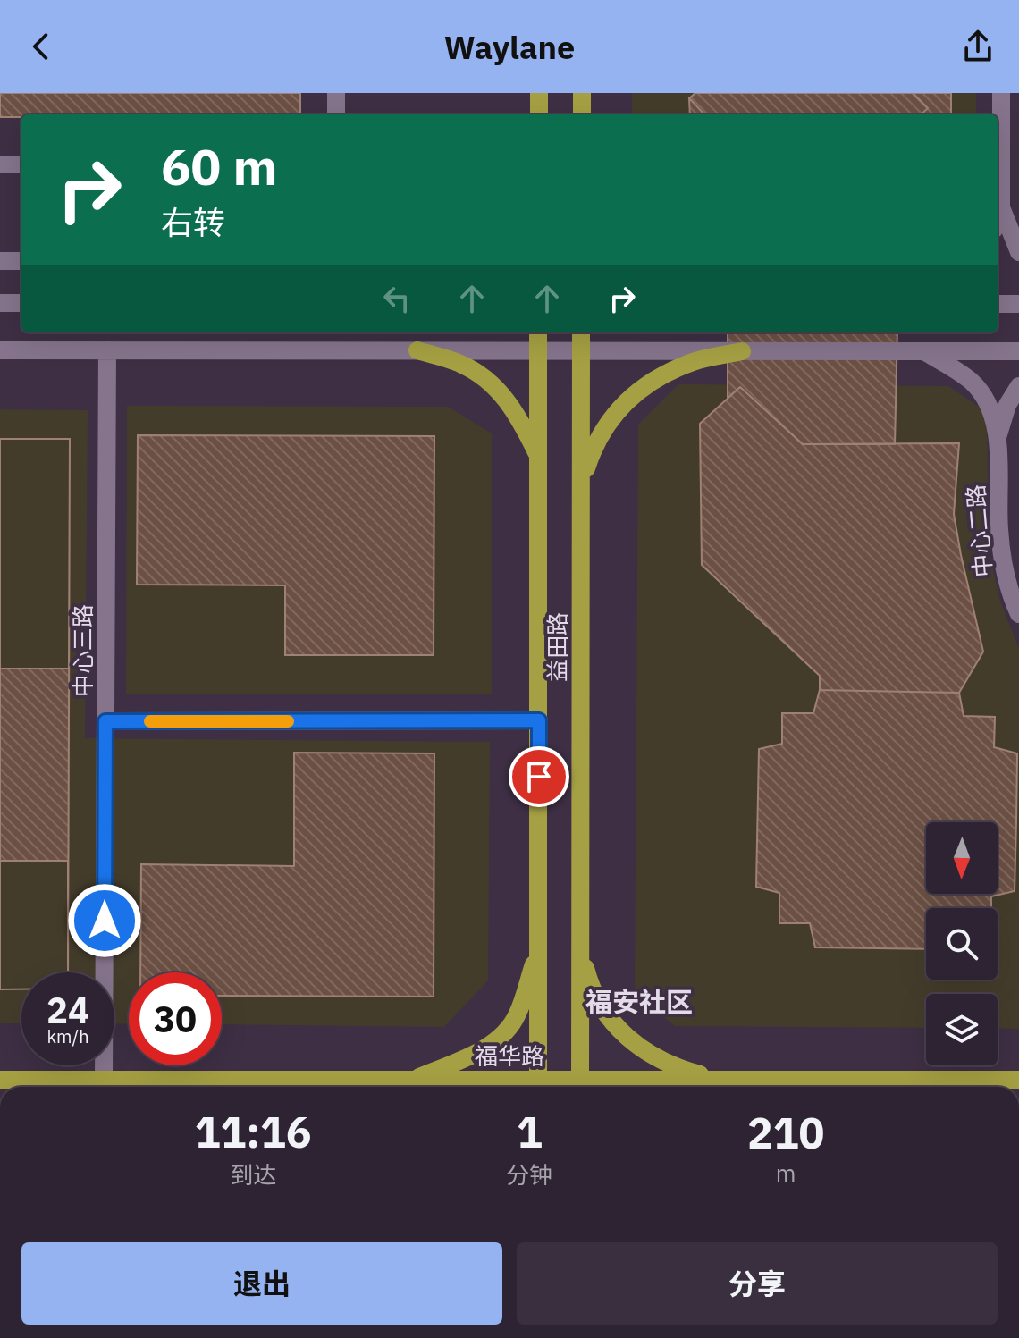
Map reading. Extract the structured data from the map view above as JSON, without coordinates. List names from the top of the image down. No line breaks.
{"streets":{"main road":["益田路","福华路"],"street":["中心二路","中心三路"]},"crossings":[["益田路","福华路"],["中心三路","福华路"]],"districts":["福安社区"],"north":"bottom","page":{"header":"Waylane","turn":["60 m","右转"],"speed":"24 km/h","limit":"30","eta":["11:16","到达","1","分钟","210","m"],"buttons":["退出","分享"]}}
